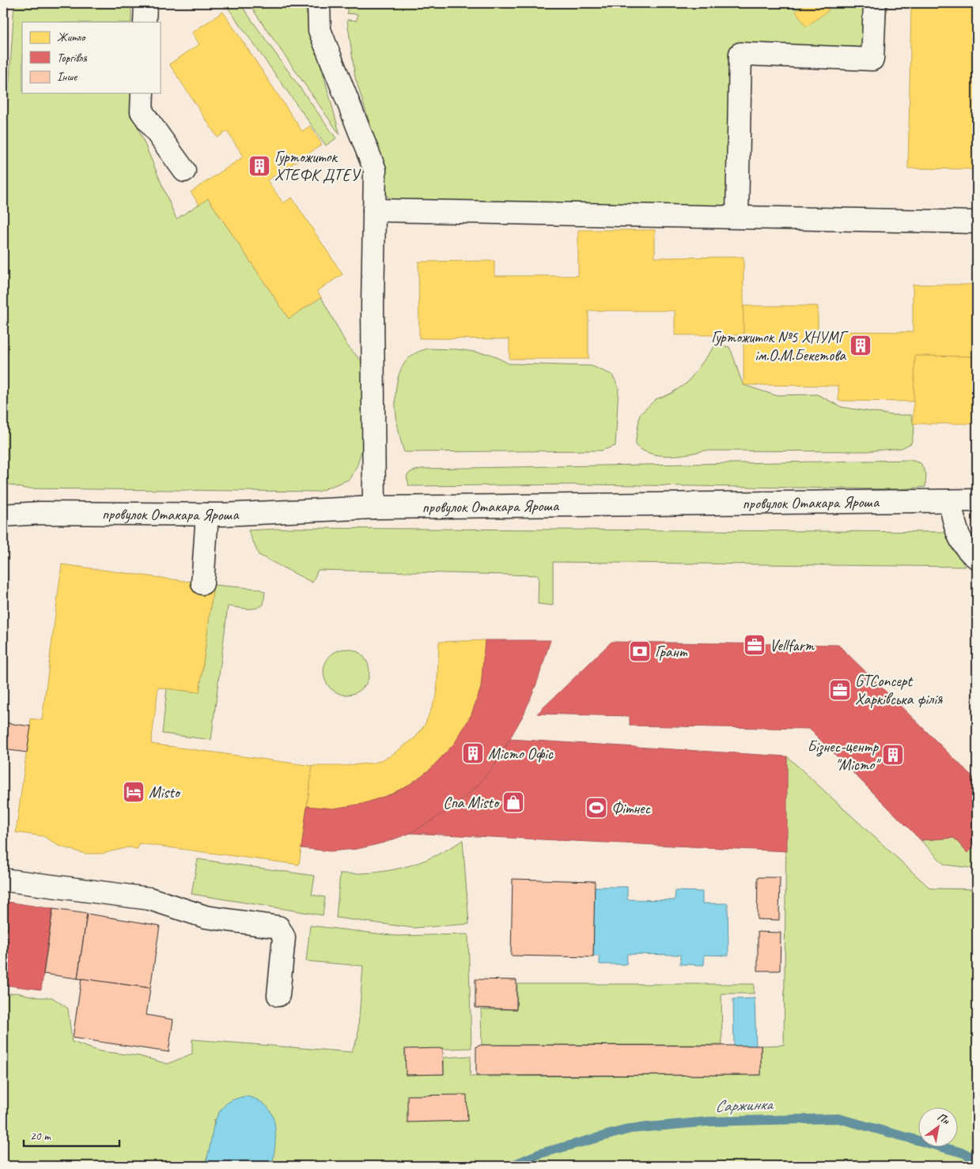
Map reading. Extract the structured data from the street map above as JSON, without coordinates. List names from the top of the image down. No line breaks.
{"streets":{"street":["провулок Отакара Яроша"]},"water":["Саржинка"],"places":{"building":["Гуртожиток ХТЕФК ДТЕУ","Гуртожиток №5 ХНУМГ ім.О.М.Бекетова","Місто Офіс","Бізнес-центр \"Місто\""],"office":["Vellfarm","GTConcept Харківська філія"],"bank":["Грант"],"hotel":["Misto"],"shop":["Спа Misto"],"sports":["Фітнес"]},"legend":["Житло","Торгівля","Інше"],"scale_bar":"20 m","north":"top right"}
